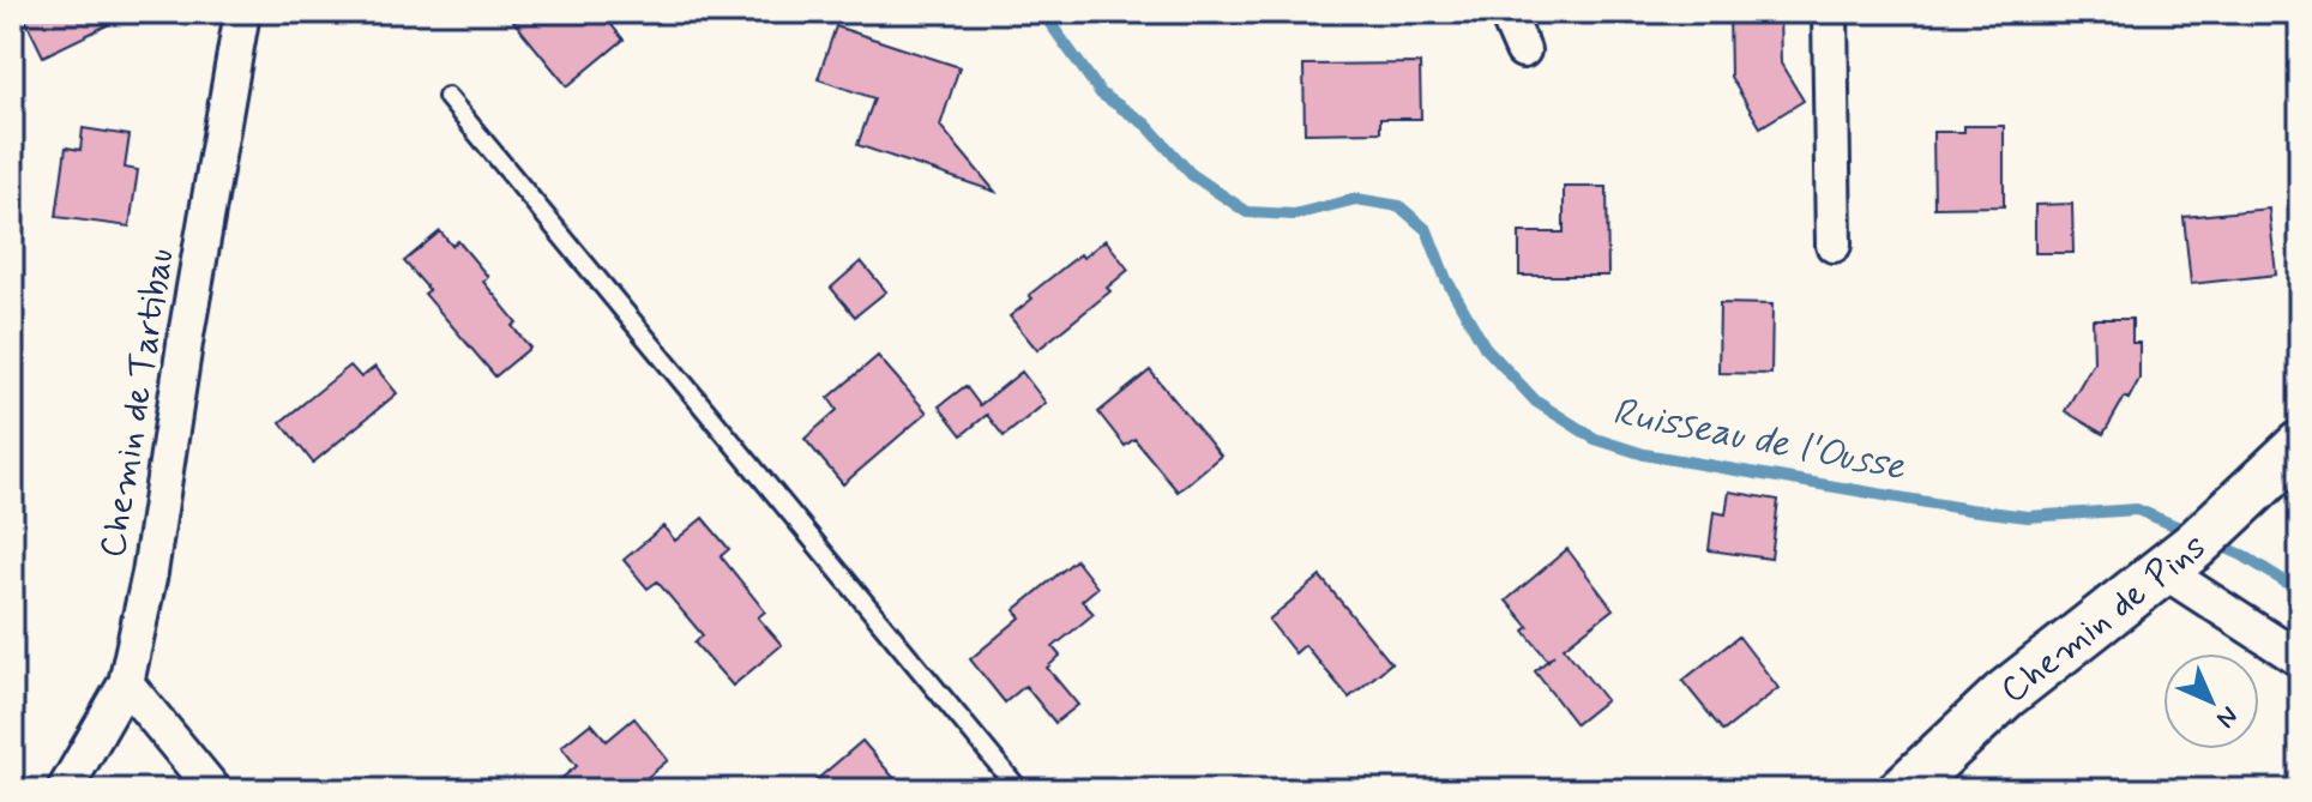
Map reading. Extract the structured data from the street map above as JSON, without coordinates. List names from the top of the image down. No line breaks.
{"streets":{"street":["Chemin de Tartibau","Chemin de Pins"]},"water":["Ruisseau de l'Ousse"],"north":"bottom right"}
